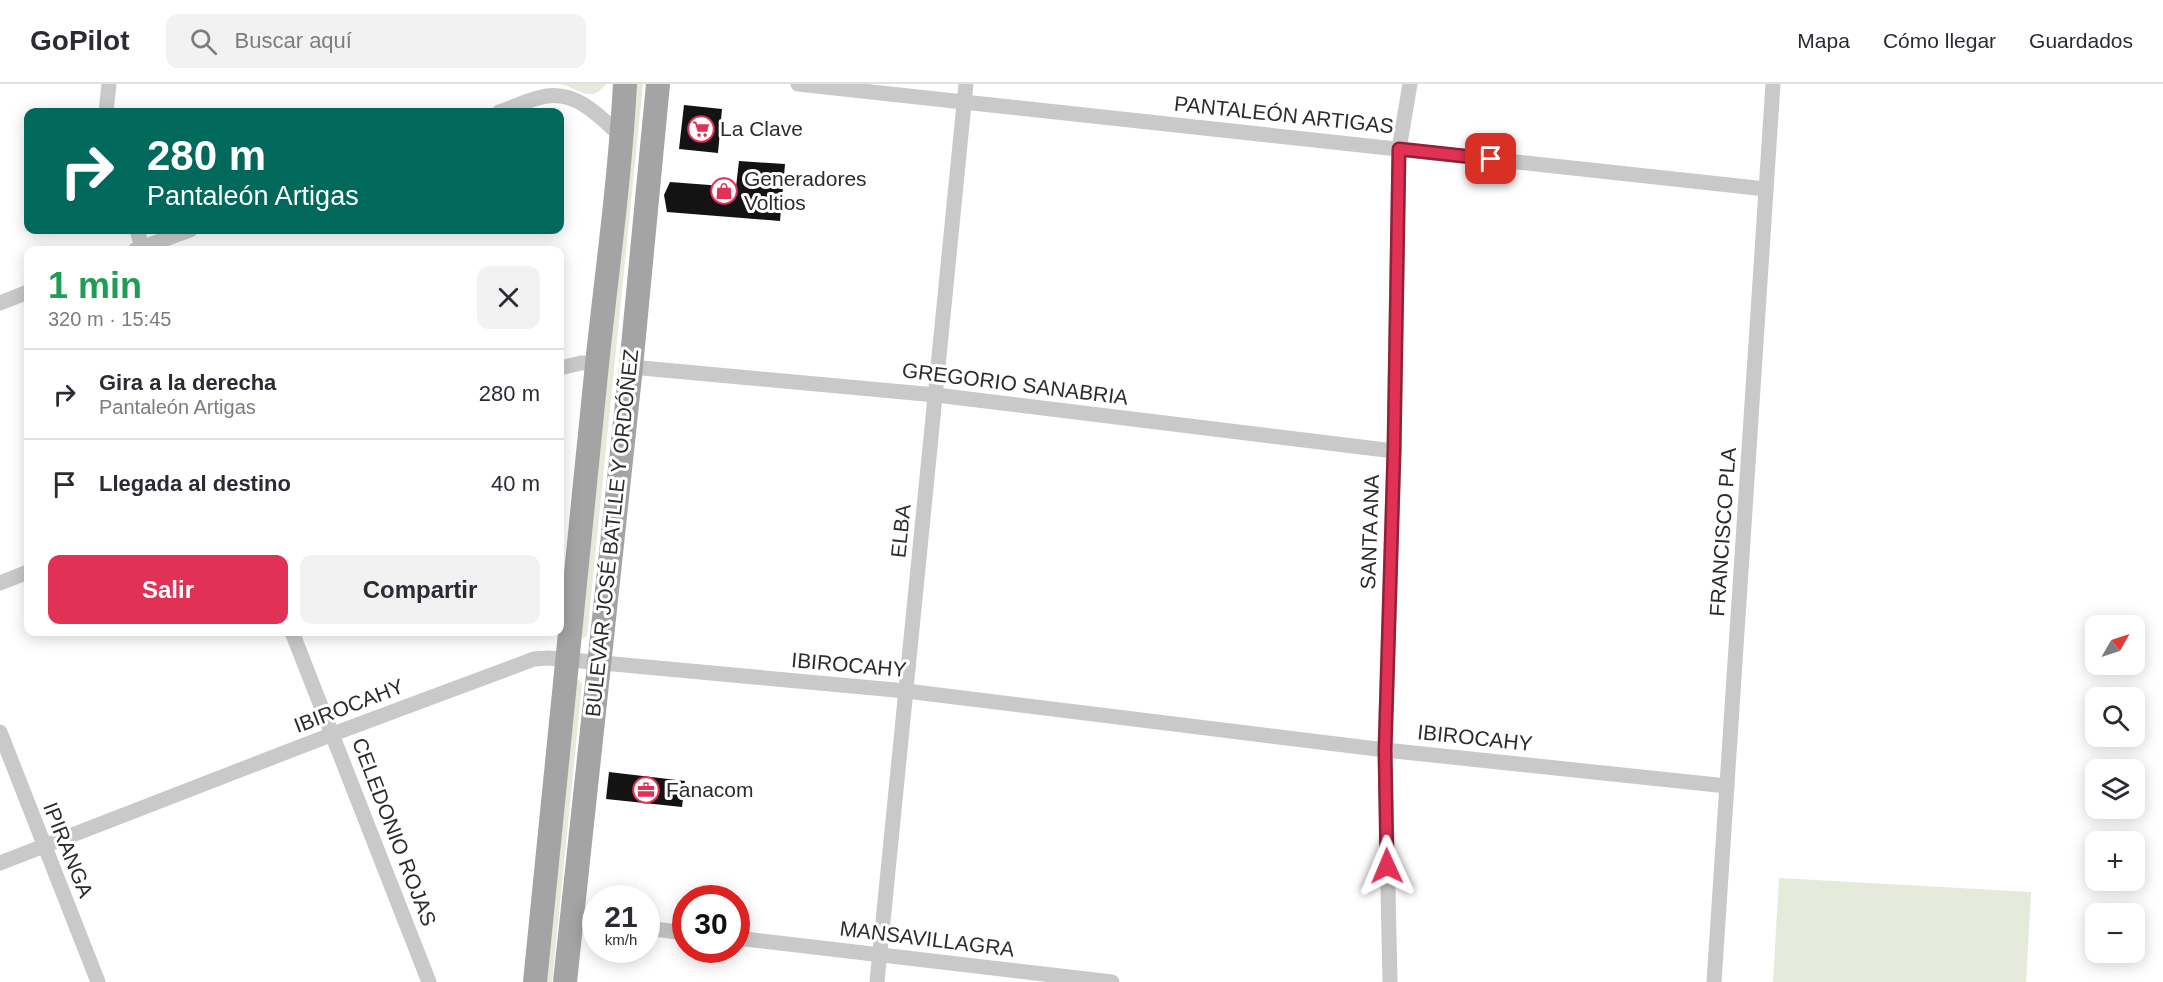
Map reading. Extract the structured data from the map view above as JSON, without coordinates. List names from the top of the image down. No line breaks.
{"streets":{"main road":["BULEVAR JOSÉ BATLLE Y ORDÓÑEZ"],"street":["PANTALEÓN ARTIGAS","GREGORIO SANABRIA","ELBA","SANTA ANA","FRANCISCO PLA","IBIROCAHY","CELEDONIO ROJAS","IPIRANGA","MANSAVILLAGRA"]},"crossings":[["PANTALEÓN ARTIGAS","ELBA"],["PANTALEÓN ARTIGAS","SANTA ANA"],["PANTALEÓN ARTIGAS","FRANCISCO PLA"],["GREGORIO SANABRIA","ELBA"],["GREGORIO SANABRIA","SANTA ANA"],["GREGORIO SANABRIA","BULEVAR JOSÉ BATLLE Y ORDÓÑEZ"],["ELBA","IBIROCAHY"],["ELBA","MANSAVILLAGRA"],["SANTA ANA","IBIROCAHY"],["FRANCISCO PLA","IBIROCAHY"],["BULEVAR JOSÉ BATLLE Y ORDÓÑEZ","IBIROCAHY"],["IBIROCAHY","CELEDONIO ROJAS"],["IBIROCAHY","IPIRANGA"]],"places":{"supermarket":["La Clave"],"shop":["Generadores Voltios"],"office":["Fanacom"]},"north":"top right","page":{"header":"GoPilot","search":"Buscar aquí","nav":["Mapa","Cómo llegar","Guardados"],"turn":["280 m","Pantaleón Artigas"],"heading":["1 min","320 m · 15:45"],"list":[{"name":"Gira a la derecha","note":"Pantaleón Artigas","value":"280 m"},{"name":"Llegada al destino","value":"40 m"}],"buttons":["Salir","Compartir"],"map_buttons":["+","−"],"speed":"21 km/h","limit":"30"}}
